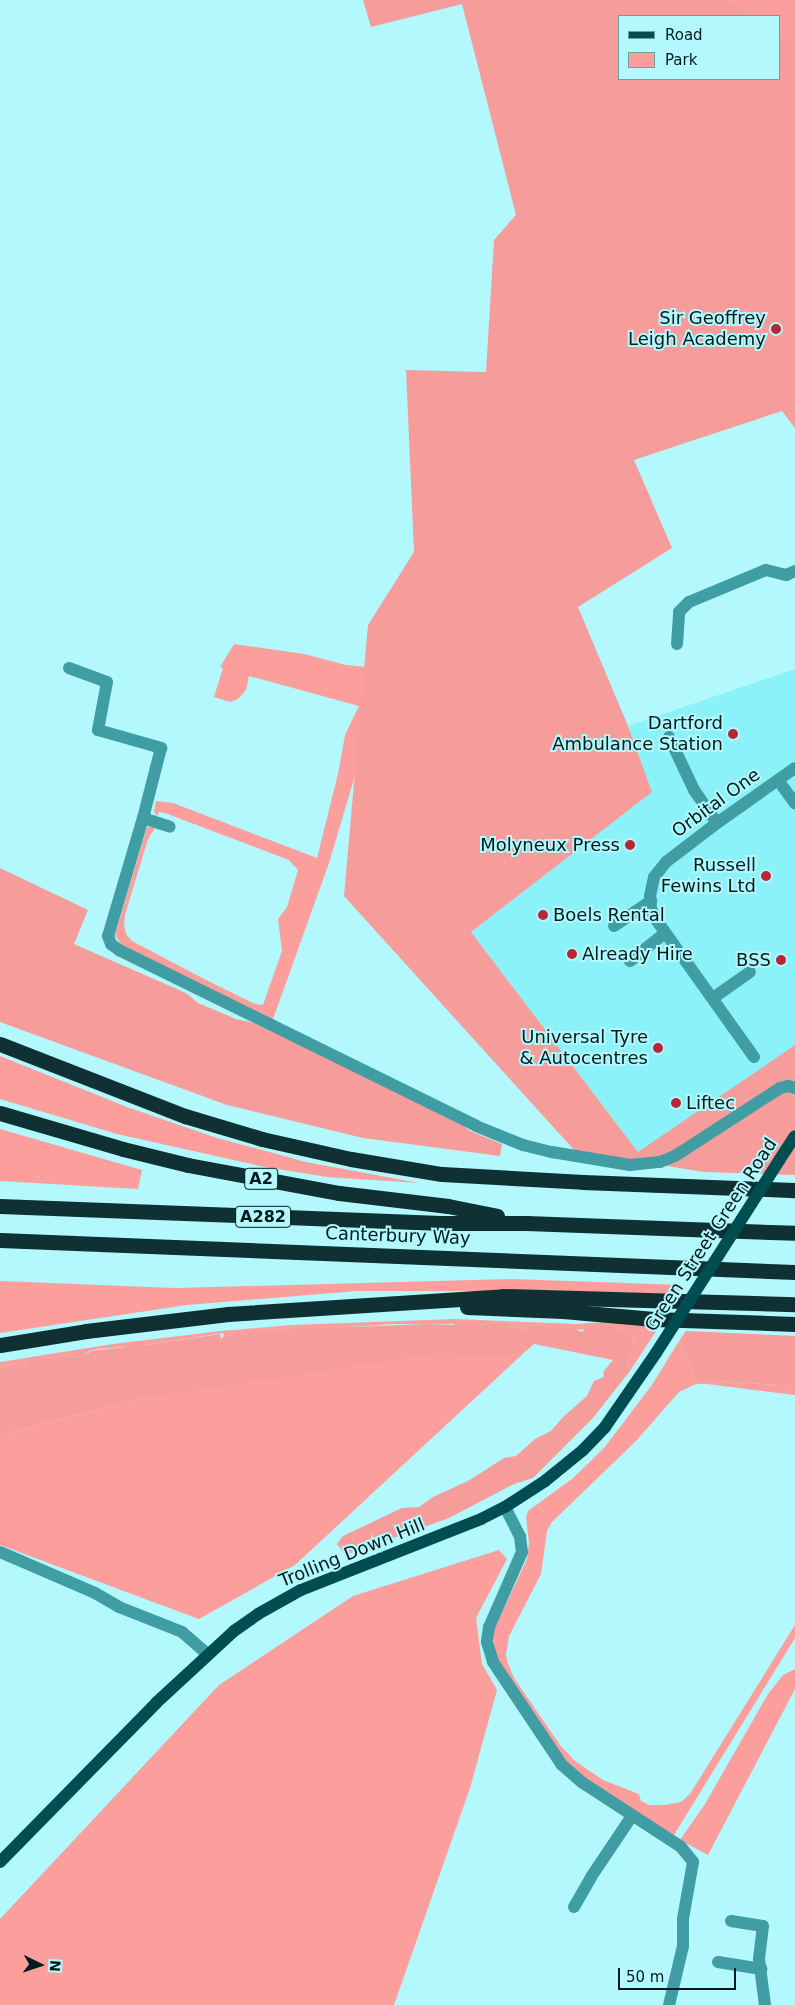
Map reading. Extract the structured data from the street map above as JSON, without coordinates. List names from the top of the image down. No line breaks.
{"streets":{"highway":["A2","A282","Canterbury Way"],"main road":["Green Street Green Road","Trolling Down Hill"],"street":["Orbital One"]},"crossings":[["A2","Canterbury Way"],["Green Street Green Road","Trolling Down Hill"]],"places":["Sir Geoffrey Leigh Academy","Dartford Ambulance Station","Molyneux Press","Russell Fewins Ltd","Boels Rental","Already Hire","BSS","Universal Tyre & Autocentres","Liftec"],"legend":["Road","Park"],"scale_bar":"50 m","north":"right"}
